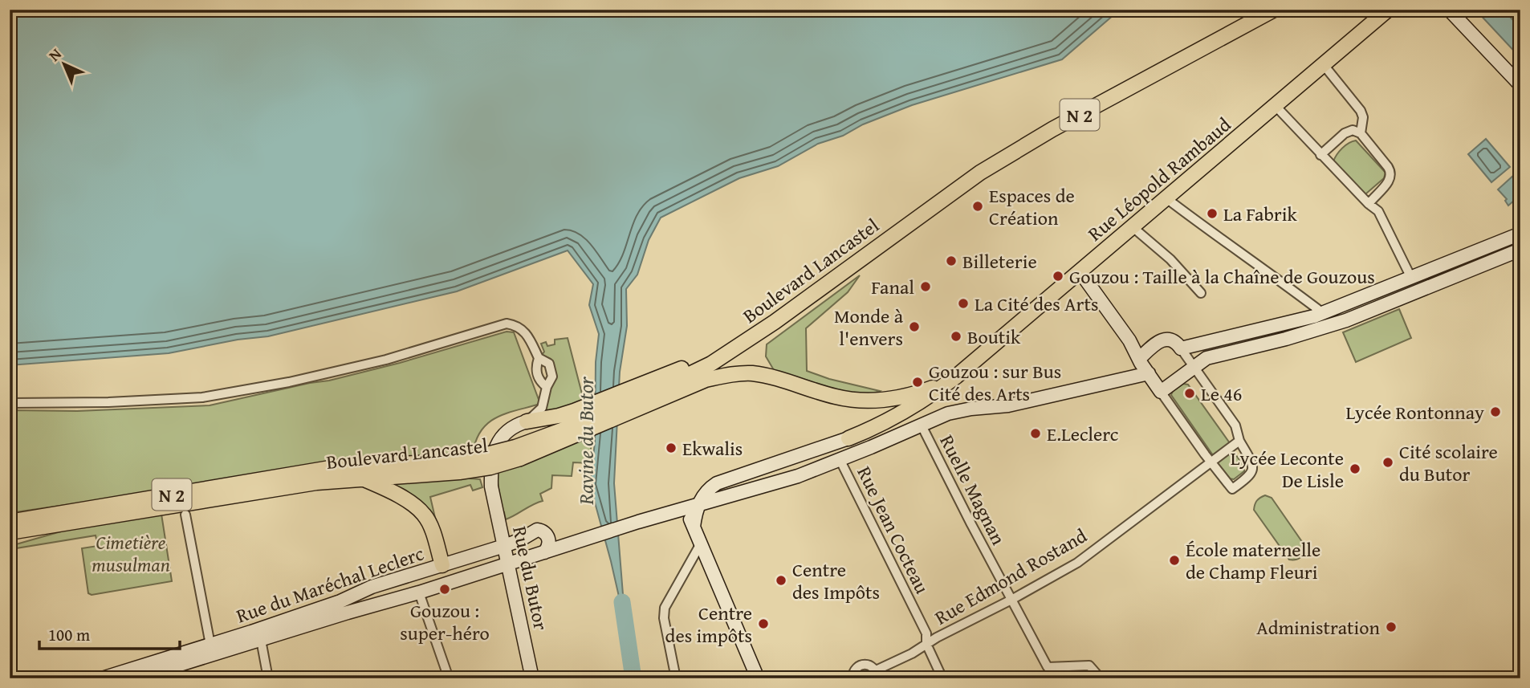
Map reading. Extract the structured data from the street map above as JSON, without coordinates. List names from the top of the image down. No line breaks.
{"streets":{"main road":["N 2","Rue Léopold Rambaud","Boulevard Lancastel"],"street":["Ruelle Magnan","Rue Jean Cocteau","Rue Edmond Rostand","Rue du Butor","Rue du Maréchal Leclerc"]},"crossings":[["Rue Léopold Rambaud","Boulevard Lancastel"],["Ruelle Magnan","Rue Edmond Rostand"],["Rue Jean Cocteau","Rue Edmond Rostand"],["Rue du Butor","Rue du Maréchal Leclerc"]],"water":["Ravine du Butor"],"parks":["Cimetière musulman"],"places":["Espaces de Création","La Fabrik","Billeterie","Gouzou : Taille à la Chaîne de Gouzous","Fanal","La Cité des Arts","Monde à l'envers","Boutik","Gouzou : sur Bus Cité des Arts","Le 46","Lycée Rontonnay","E.Leclerc","Ekwalis","Cité scolaire du Butor","Lycée Leconte De Lisle","École maternelle de Champ Fleuri","Centre des Impôts","Gouzou : super-héro","Centre des impôts","Administration"],"scale_bar":"100 m","north":"top left"}
